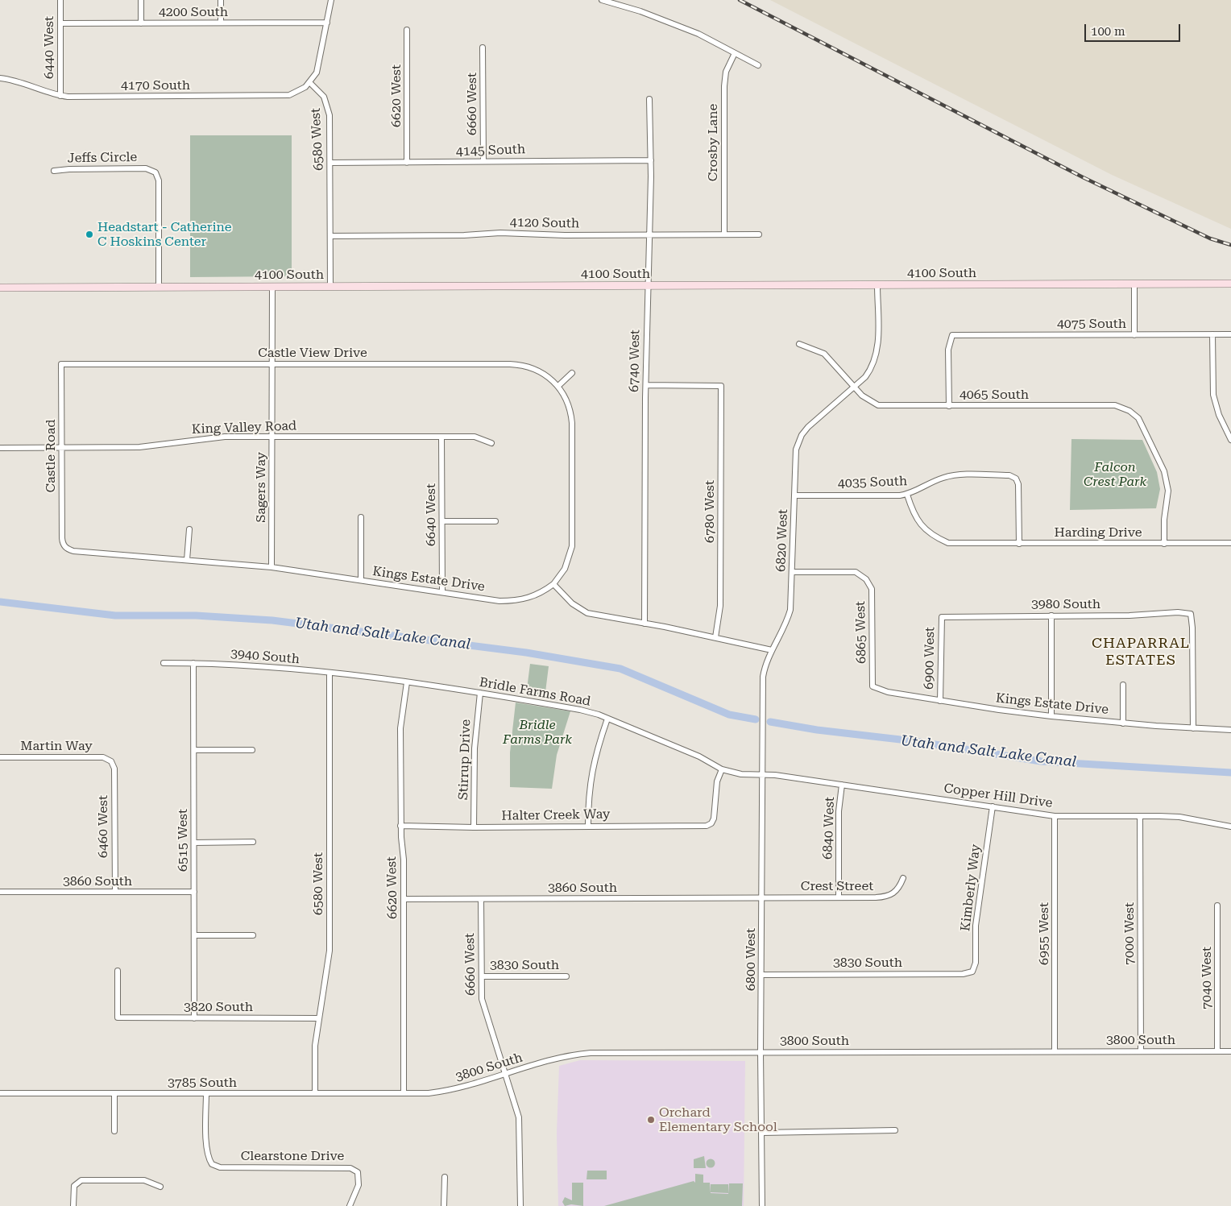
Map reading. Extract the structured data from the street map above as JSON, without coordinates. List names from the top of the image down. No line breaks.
{"streets":{"main road":["4100 South"],"street":["4200 South","6440 West","4170 South","6620 West","6660 West","6580 West","Crosby Lane","4145 South","Jeffs Circle","4120 South","4075 South","Castle View Drive","6740 West","4065 South","King Valley Road","Castle Road","4035 South","Sagers Way","6780 West","6640 West","Harding Drive","6820 West","Kings Estate Drive","3980 South","6865 West","3940 South","6900 West","Bridle Farms Road","Martin Way","Stirrup Drive","Copper Hill Drive","Halter Creek Way","6460 West","6840 West","6515 West","3860 South","Crest Street","Kimberly Way","6955 West","7000 West","6800 West","3830 South","7040 West","3820 South","3800 South","3785 South","Clearstone Drive"]},"crossings":[["4200 South","6440 West"],["6440 West","4170 South"],["4170 South","6580 West"],["6620 West","4145 South"],["6620 West","Bridle Farms Road"],["6620 West","Halter Creek Way"],["6620 West","3860 South"],["6620 West","3800 South"],["6620 West","3785 South"],["6660 West","4145 South"],["6660 West","3860 South"],["6660 West","3830 South"],["6660 West","3800 South"],["6580 West","4145 South"],["6580 West","4120 South"],["6580 West","4100 South"],["6580 West","3940 South"],["6580 West","3820 South"],["6580 West","3785 South"],["Crosby Lane","4120 South"],["4145 South","6740 West"],["Jeffs Circle","4100 South"],["4120 South","6740 West"],["4100 South","6740 West"],["4100 South","Sagers Way"],["4075 South","4065 South"],["Castle View Drive","Castle Road"],["Castle View Drive","Sagers Way"],["Castle View Drive","Kings Estate Drive"],["6740 West","6780 West"],["4065 South","Harding Drive"],["4065 South","6820 West"],["King Valley Road","Castle Road"],["King Valley Road","Sagers Way"],["King Valley Road","6640 West"],["Castle Road","Kings Estate Drive"],["4035 South","Harding Drive"],["4035 South","6820 West"],["Sagers Way","Kings Estate Drive"],["6640 West","Kings Estate Drive"],["6820 West","6865 West"],["6820 West","6800 West"],["Kings Estate Drive","3980 South"],["Kings Estate Drive","6865 West"],["Kings Estate Drive","6900 West"],["3980 South","6900 West"],["3940 South","Bridle Farms Road"],["3940 South","6515 West"],["Bridle Farms Road","Stirrup Drive"],["Bridle Farms Road","Copper Hill Drive"],["Bridle Farms Road","Halter Creek Way"],["Bridle Farms Road","6800 West"],["Martin Way","6460 West"],["Stirrup Drive","Halter Creek Way"],["Copper Hill Drive","6840 West"],["Copper Hill Drive","Kimberly Way"],["Copper Hill Drive","6955 West"],["Copper Hill Drive","7000 West"],["Copper Hill Drive","6800 West"],["6460 West","3860 South"],["6840 West","Crest Street"],["6515 West","3860 South"],["6515 West","3820 South"],["3860 South","Crest Street"],["3860 South","6800 West"],["Crest Street","6800 West"],["Kimberly Way","3830 South"],["6955 West","3800 South"],["7000 West","3800 South"],["6800 West","3830 South"],["6800 West","3800 South"],["7040 West","3800 South"],["3800 South","3785 South"],["3785 South","Clearstone Drive"]],"districts":["CHAPARRAL ESTATES"],"water":["Utah and Salt Lake Canal"],"parks":["Falcon Crest Park","Bridle Farms Park"],"places":["Headstart - Catherine C Hoskins Center","Orchard Elementary School"],"scale_bar":"100 m"}
